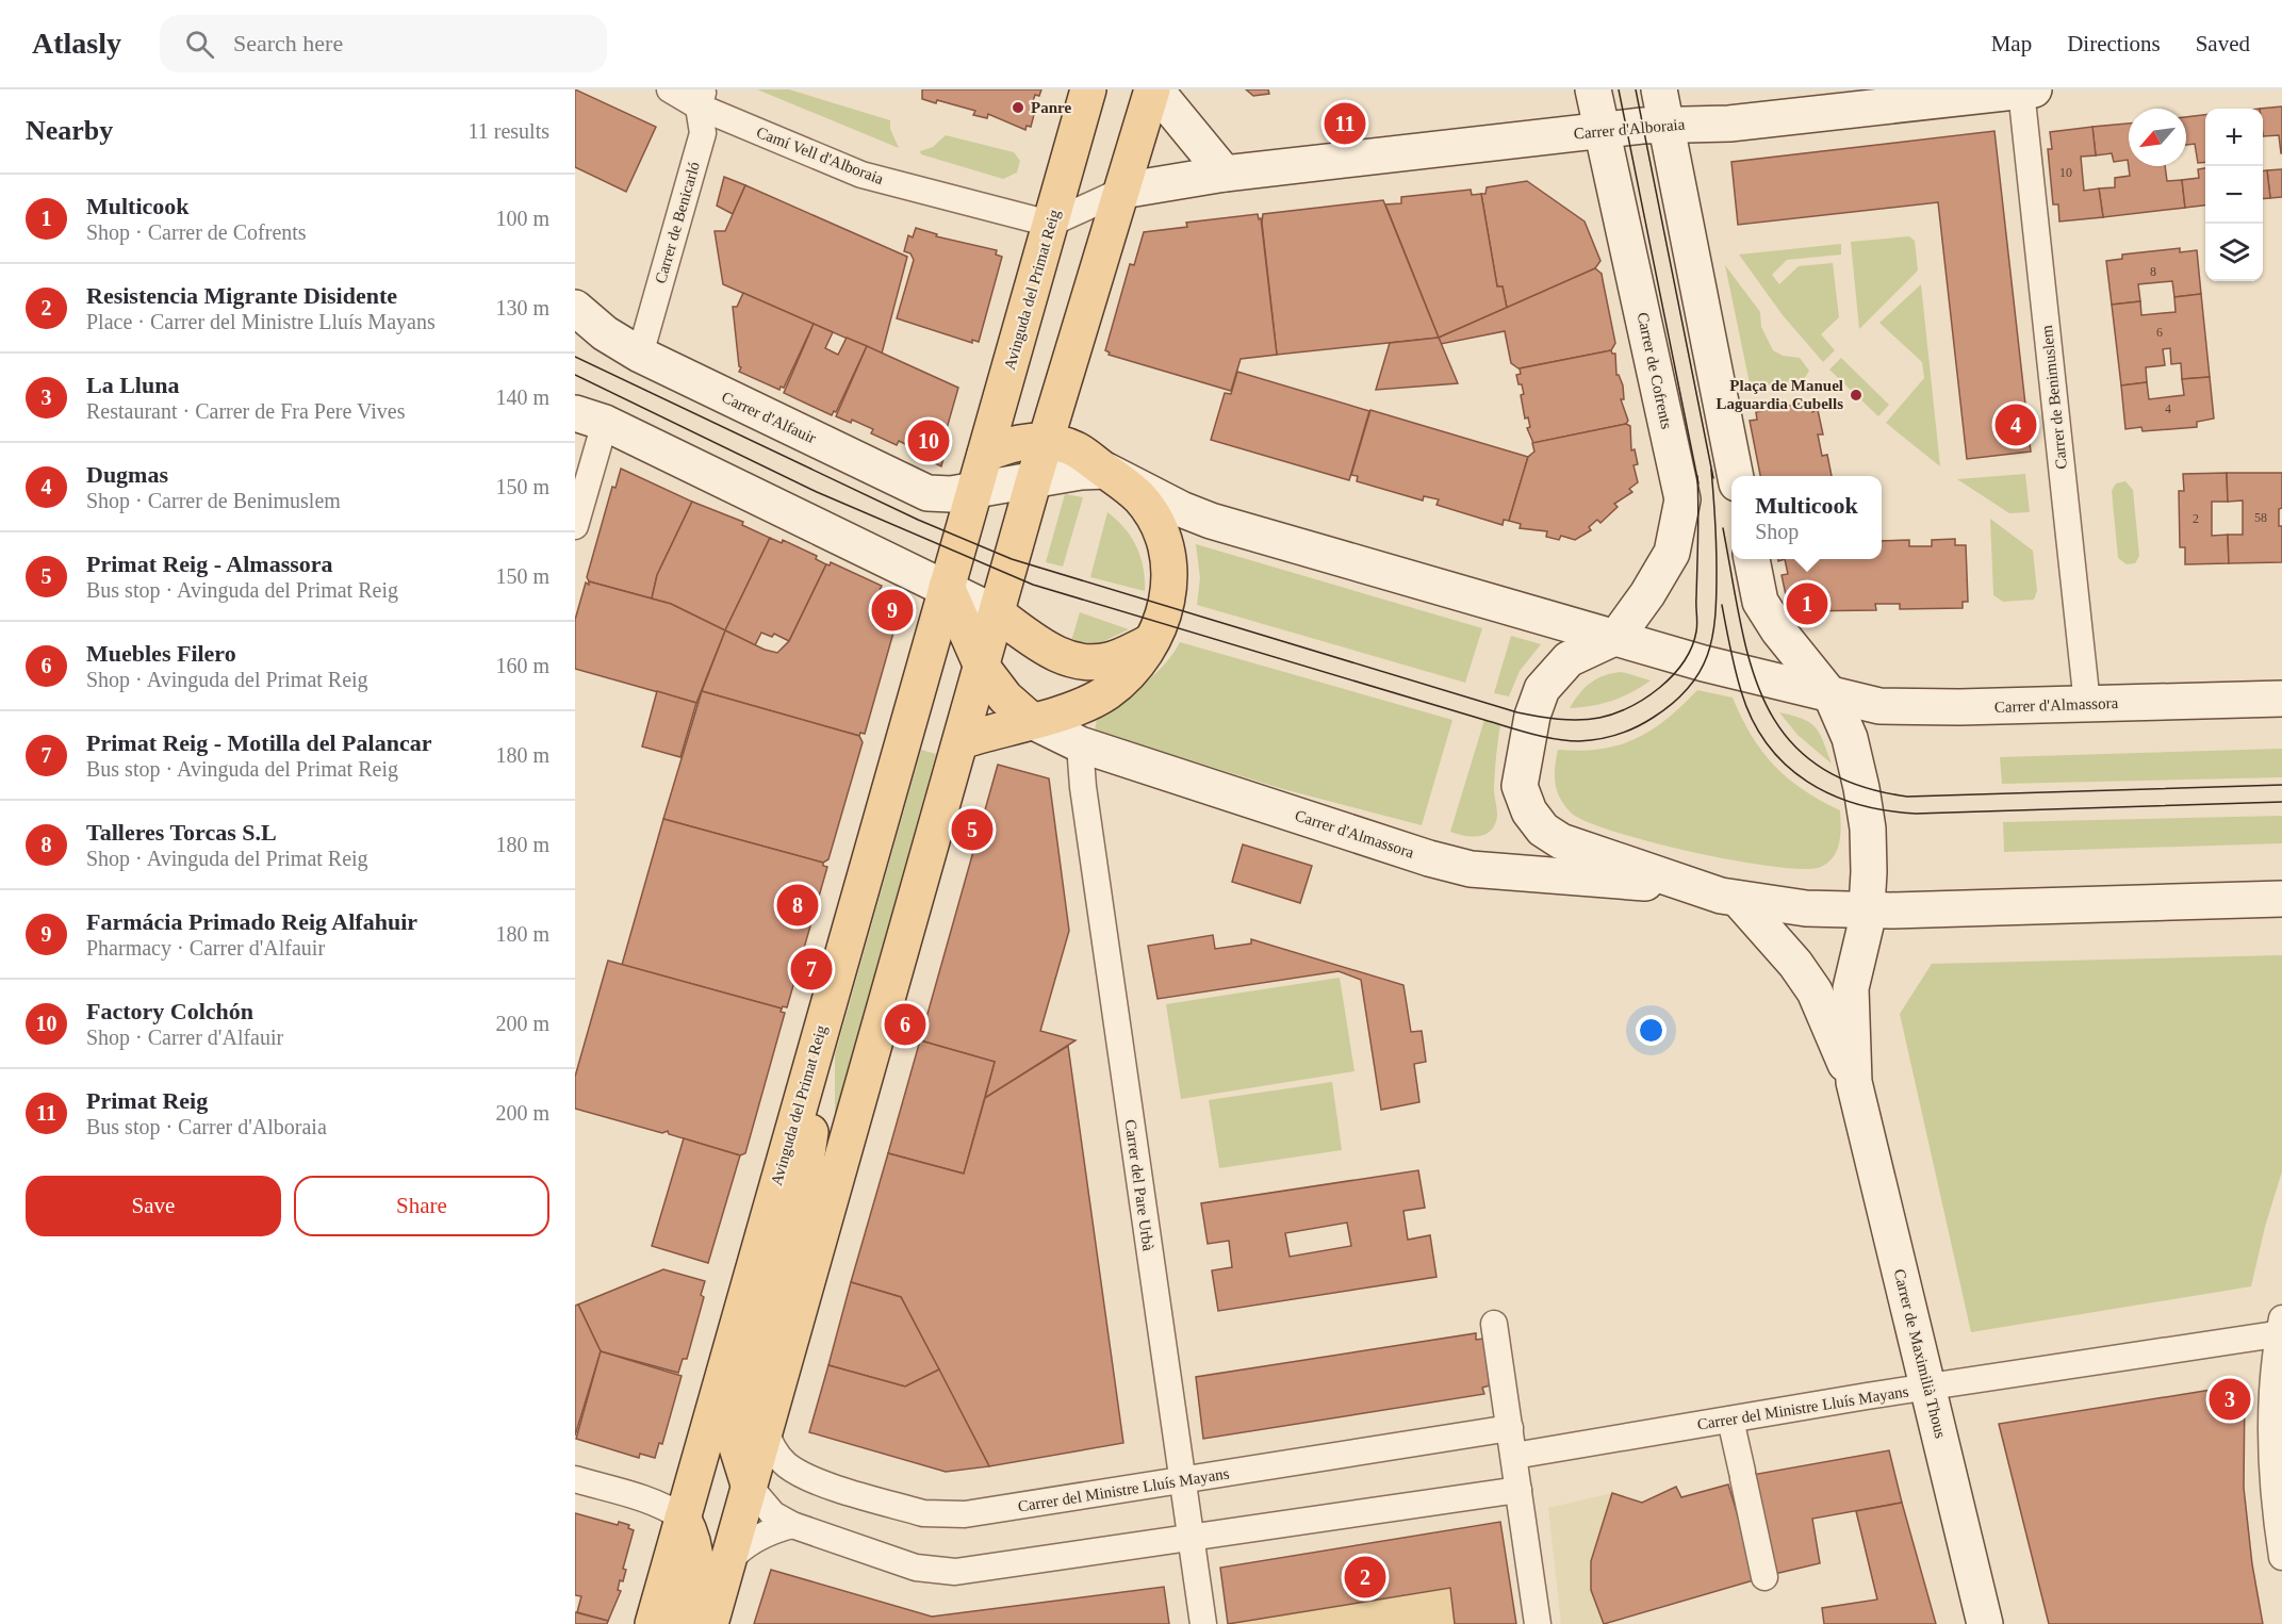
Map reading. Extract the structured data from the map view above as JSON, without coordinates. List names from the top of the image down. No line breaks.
{"streets":{"main road":["Carrer d'Alboraia","Avinguda del Primat Reig","Carrer de Cofrents","Carrer d'Alfauir","Carrer d'Almassora","Carrer de Maximilià Thous"],"street":["Camí Vell d'Alboraia","Carrer de Benicarló","Carrer de Benimuslem","Carrer del Pare Urbà","Carrer del Ministre Lluís Mayans"]},"crossings":[["Carrer d'Alboraia","Carrer de Cofrents"],["Carrer d'Alboraia","Carrer de Benimuslem"],["Camí Vell d'Alboraia","Carrer de Benicarló"],["Camí Vell d'Alboraia","Avinguda del Primat Reig"],["Carrer de Benicarló","Carrer d'Alfauir"],["Avinguda del Primat Reig","Carrer d'Alfauir"],["Carrer de Cofrents","Carrer d'Almassora"],["Carrer de Benimuslem","Carrer d'Almassora"],["Carrer d'Almassora","Carrer del Pare Urbà"],["Carrer d'Almassora","Carrer de Maximilià Thous"],["Carrer del Pare Urbà","Carrer del Ministre Lluís Mayans"],["Carrer de Maximilià Thous","Carrer del Ministre Lluís Mayans"]],"places":["Panre","Plaça de Manuel Laguardia Cubells"],"house_numbers":["10","8","6","4","58","2"],"north":"bottom left","page":{"header":"Atlasly","search":"Search here","nav":["Map","Directions","Saved"],"heading":["Nearby","11 results"],"pins":["11","4","10","1","9","5","8","7","6","3","2"],"map_buttons":["+","−"],"list":[{"mark":"1","name":"Multicook","note":"Shop · Carrer de Cofrents","value":"100 m"},{"mark":"2","name":"Resistencia Migrante Disidente","note":"Place · Carrer del Ministre Lluís Mayans","value":"130 m"},{"mark":"3","name":"La Lluna","note":"Restaurant · Carrer de Fra Pere Vives","value":"140 m"},{"mark":"4","name":"Dugmas","note":"Shop · Carrer de Benimuslem","value":"150 m"},{"mark":"5","name":"Primat Reig - Almassora","note":"Bus stop · Avinguda del Primat Reig","value":"150 m"},{"mark":"6","name":"Muebles Filero","note":"Shop · Avinguda del Primat Reig","value":"160 m"},{"mark":"7","name":"Primat Reig - Motilla del Palancar","note":"Bus stop · Avinguda del Primat Reig","value":"180 m"},{"mark":"8","name":"Talleres Torcas S.L","note":"Shop · Avinguda del Primat Reig","value":"180 m"},{"mark":"9","name":"Farmácia Primado Reig Alfahuir","note":"Pharmacy · Carrer d'Alfauir","value":"180 m"},{"mark":"10","name":"Factory Colchón","note":"Shop · Carrer d'Alfauir","value":"200 m"},{"mark":"11","name":"Primat Reig","note":"Bus stop · Carrer d'Alboraia","value":"200 m"}],"popup":["Multicook","Shop"],"buttons":["Save","Share"]}}
